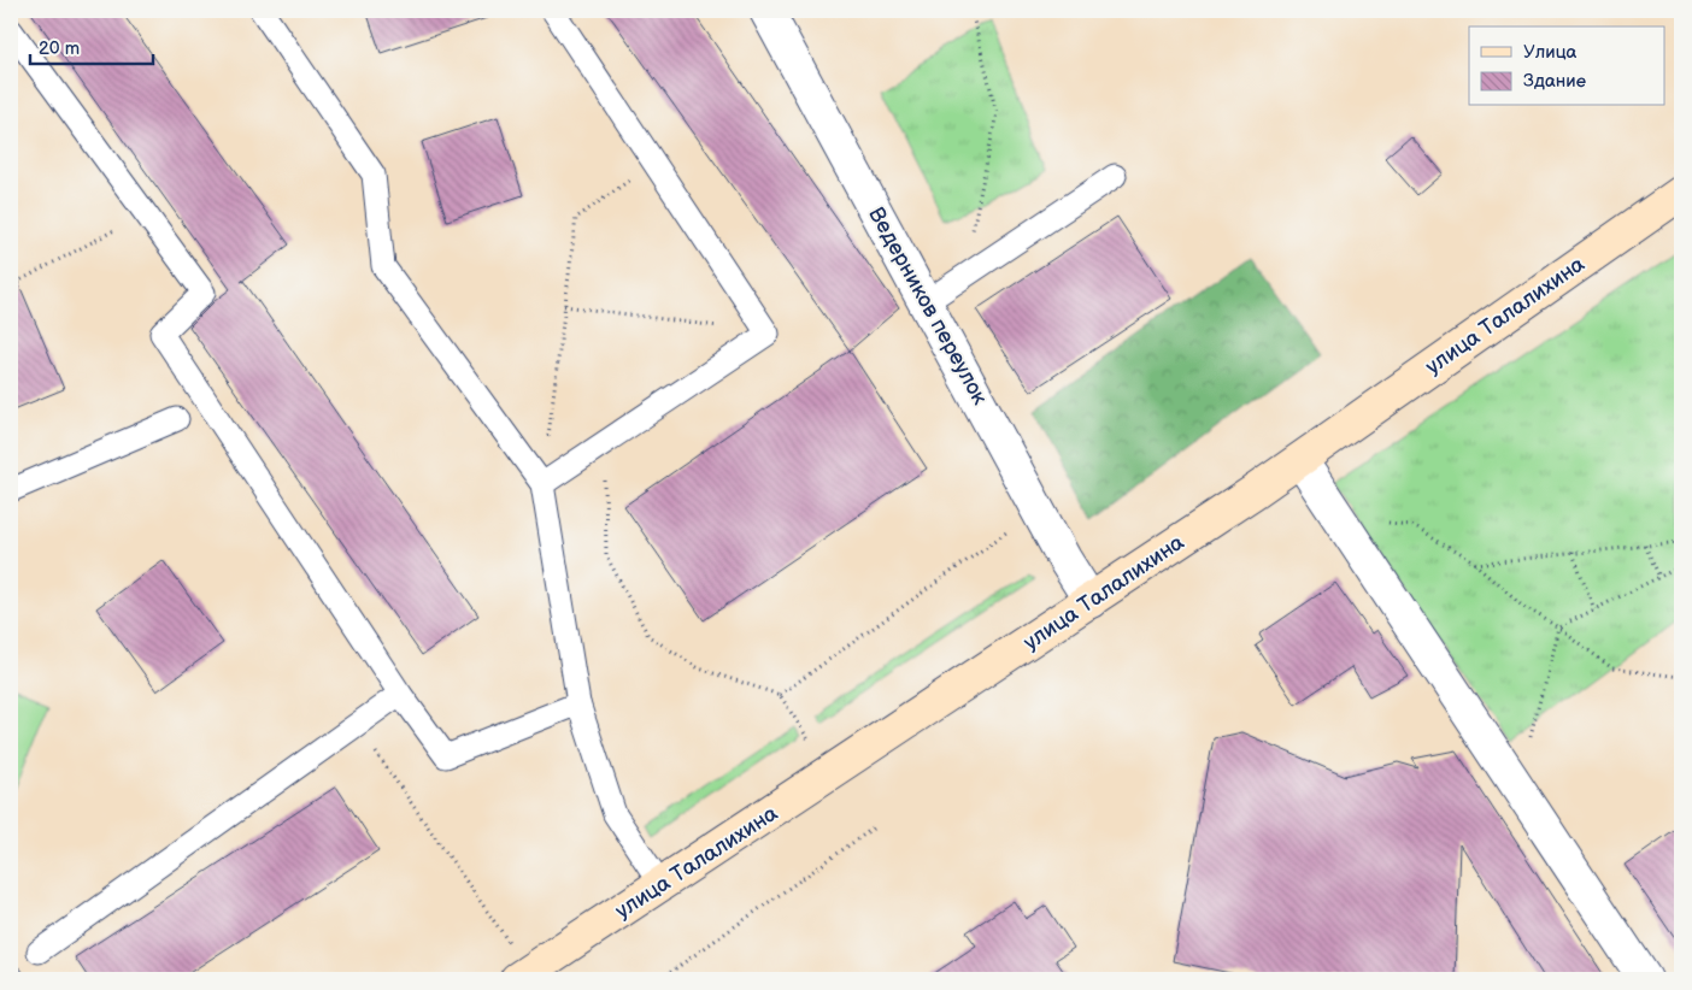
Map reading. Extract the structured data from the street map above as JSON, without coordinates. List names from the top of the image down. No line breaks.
{"streets":{"street":["Ведерников переулок","улица Талалихина"]},"crossings":[["Ведерников переулок","улица Талалихина"]],"legend":["Улица","Здание"],"scale_bar":"20 m"}
